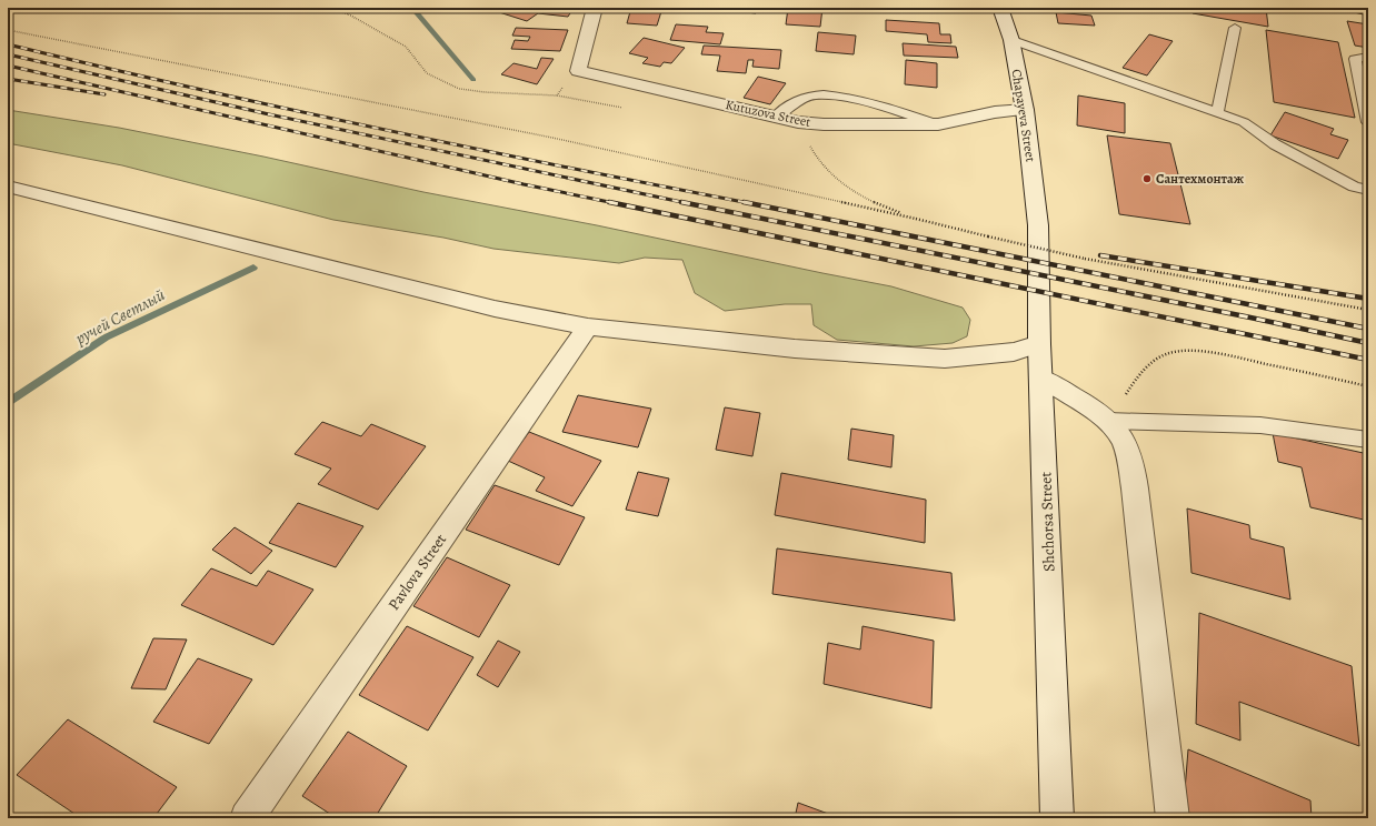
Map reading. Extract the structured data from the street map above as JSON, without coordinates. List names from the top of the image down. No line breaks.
{"streets":{"street":["Kutuzova Street","Chapayeva Street","Shchorsa Street","Pavlova Street"]},"crossings":[["Kutuzova Street","Chapayeva Street"],["Chapayeva Street","Shchorsa Street"]],"water":["ручей Светлый"],"places":["Сантехмонтаж"]}
